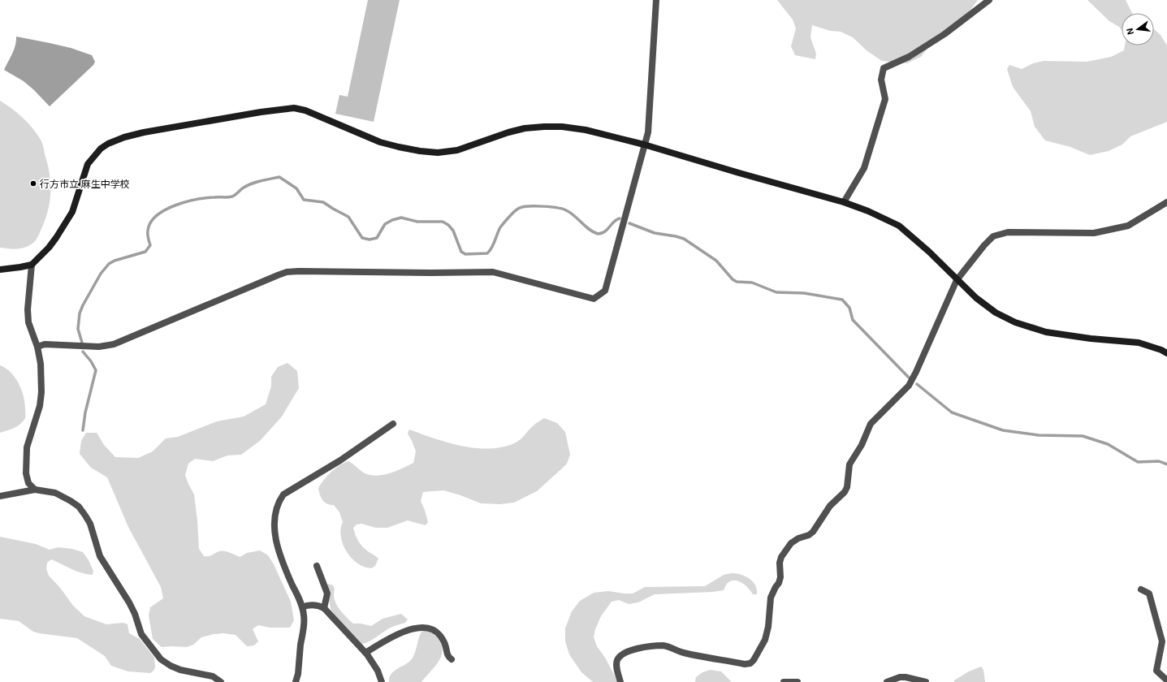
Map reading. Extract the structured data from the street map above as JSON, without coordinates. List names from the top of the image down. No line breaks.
{"places":["行方市立 麻生中学校"],"north":"left"}
